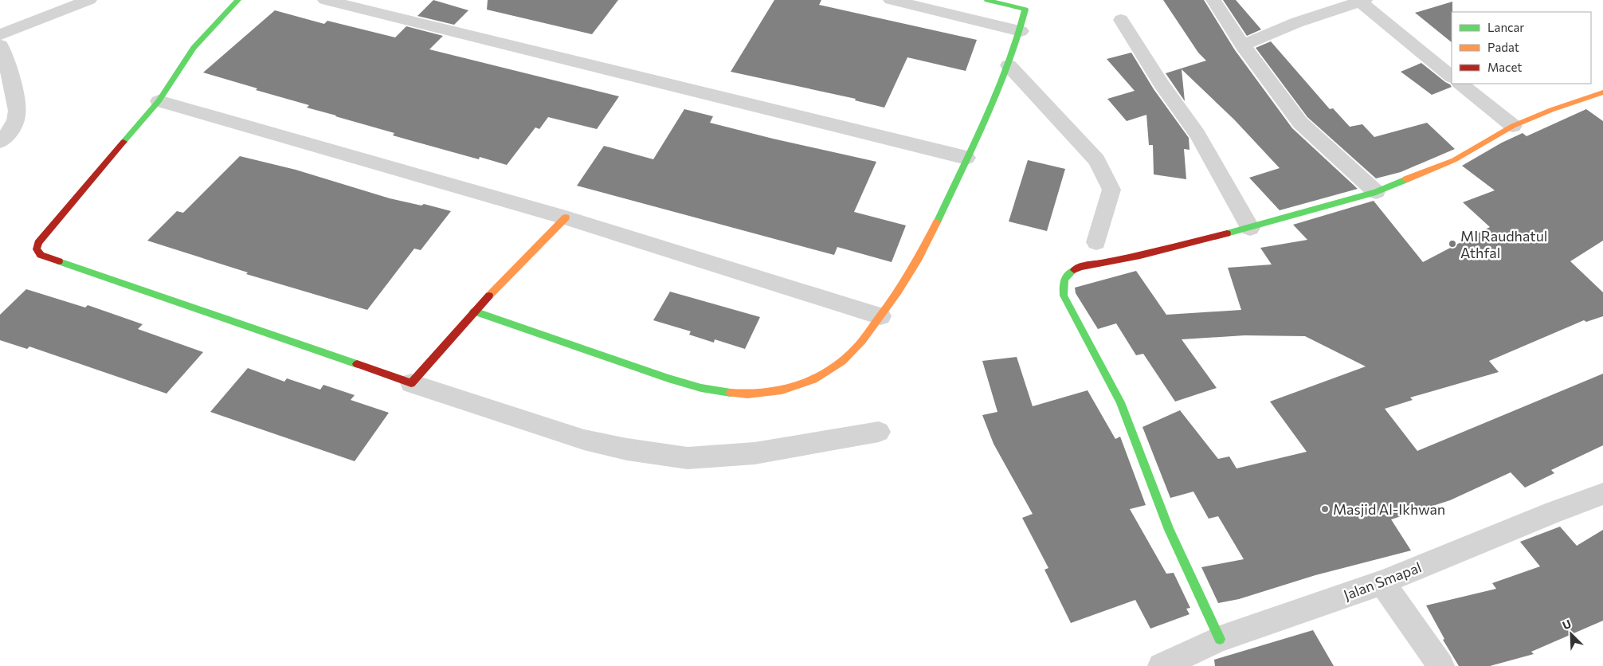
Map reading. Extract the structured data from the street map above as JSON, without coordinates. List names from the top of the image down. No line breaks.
{"streets":{"street":["Jalan Smapal"]},"places":["MI Raudhatul Athfal","Masjid Al-Ikhwan"],"legend":["Lancar","Padat","Macet"],"north":"top left"}
